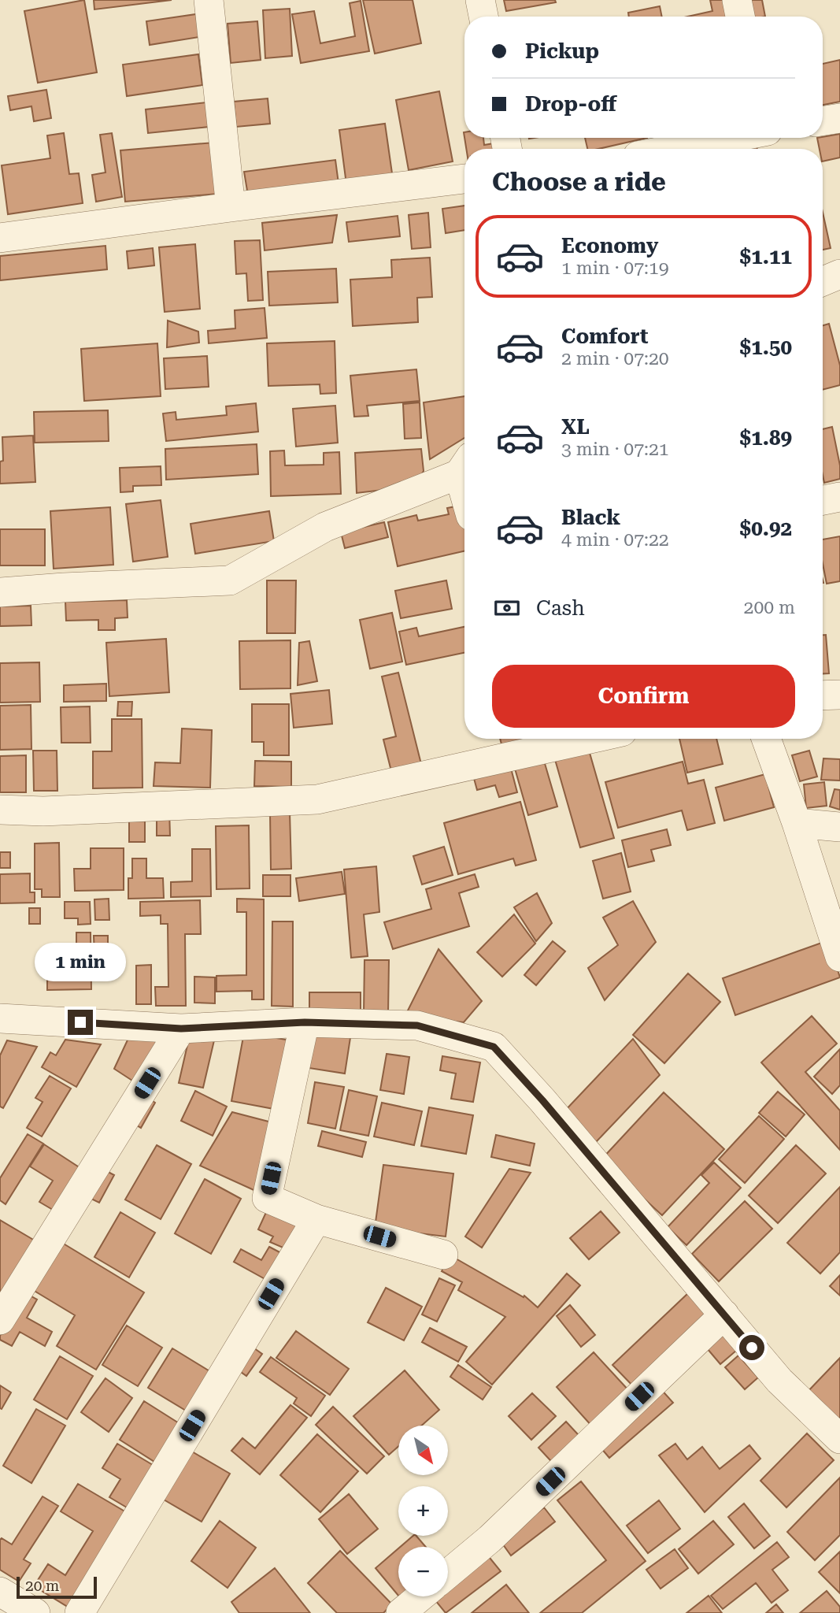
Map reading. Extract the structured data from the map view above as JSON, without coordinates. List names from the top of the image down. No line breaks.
{"scale_bar":"20 m","north":"bottom right","page":{"banner":["Pickup","Drop-off"],"heading":"Choose a ride","list":[{"name":"Economy","note":"1 min · 07:19","value":"$1.11"},{"name":"Comfort","note":"2 min · 07:20","value":"$1.50"},{"name":"XL","note":"3 min · 07:21","value":"$1.89"},{"name":"Black","note":"4 min · 07:22","value":"$0.92"}],"pay":["Cash","200 m"],"buttons":"Confirm","bubble":"1 min","map_buttons":["+","−"],"scale":"20 m"}}
